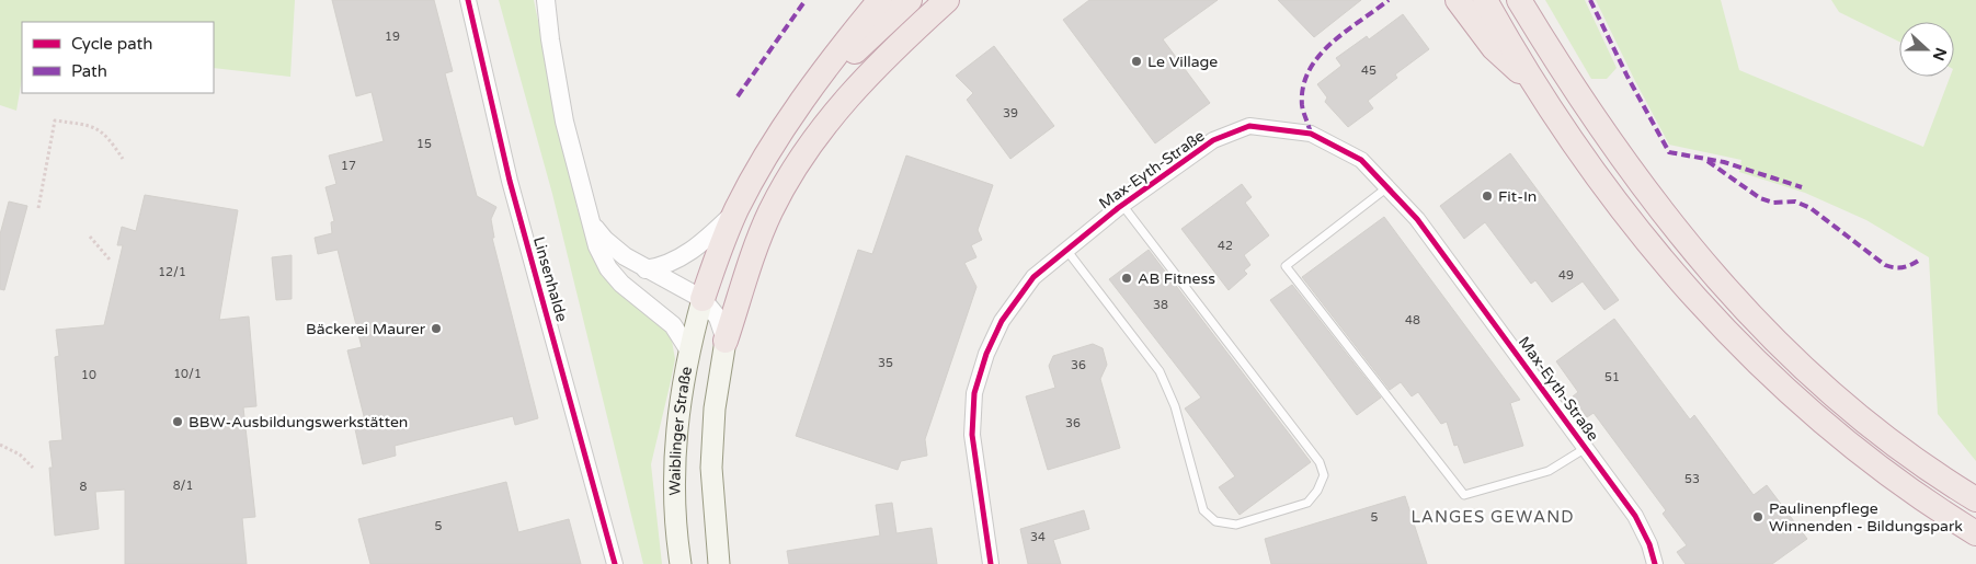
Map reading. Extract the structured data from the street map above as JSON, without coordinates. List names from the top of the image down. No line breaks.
{"streets":{"main road":["Waiblinger Straße"],"street":["Max-Eyth-Straße","Linsenhalde"]},"districts":["LANGES GEWAND"],"places":["Le Village","Fit-In","AB Fitness","Bäckerei Maurer","BBW-Ausbildungswerkstätten","Paulinenpflege Winnenden - Bildungspark"],"house_numbers":["19","45","39","15","17","42","12/1","49","38","48","35","36","10/1","10","51","36","53","8/1","8","5","5","34"],"legend":["Cycle path","Path"],"north":"right"}
